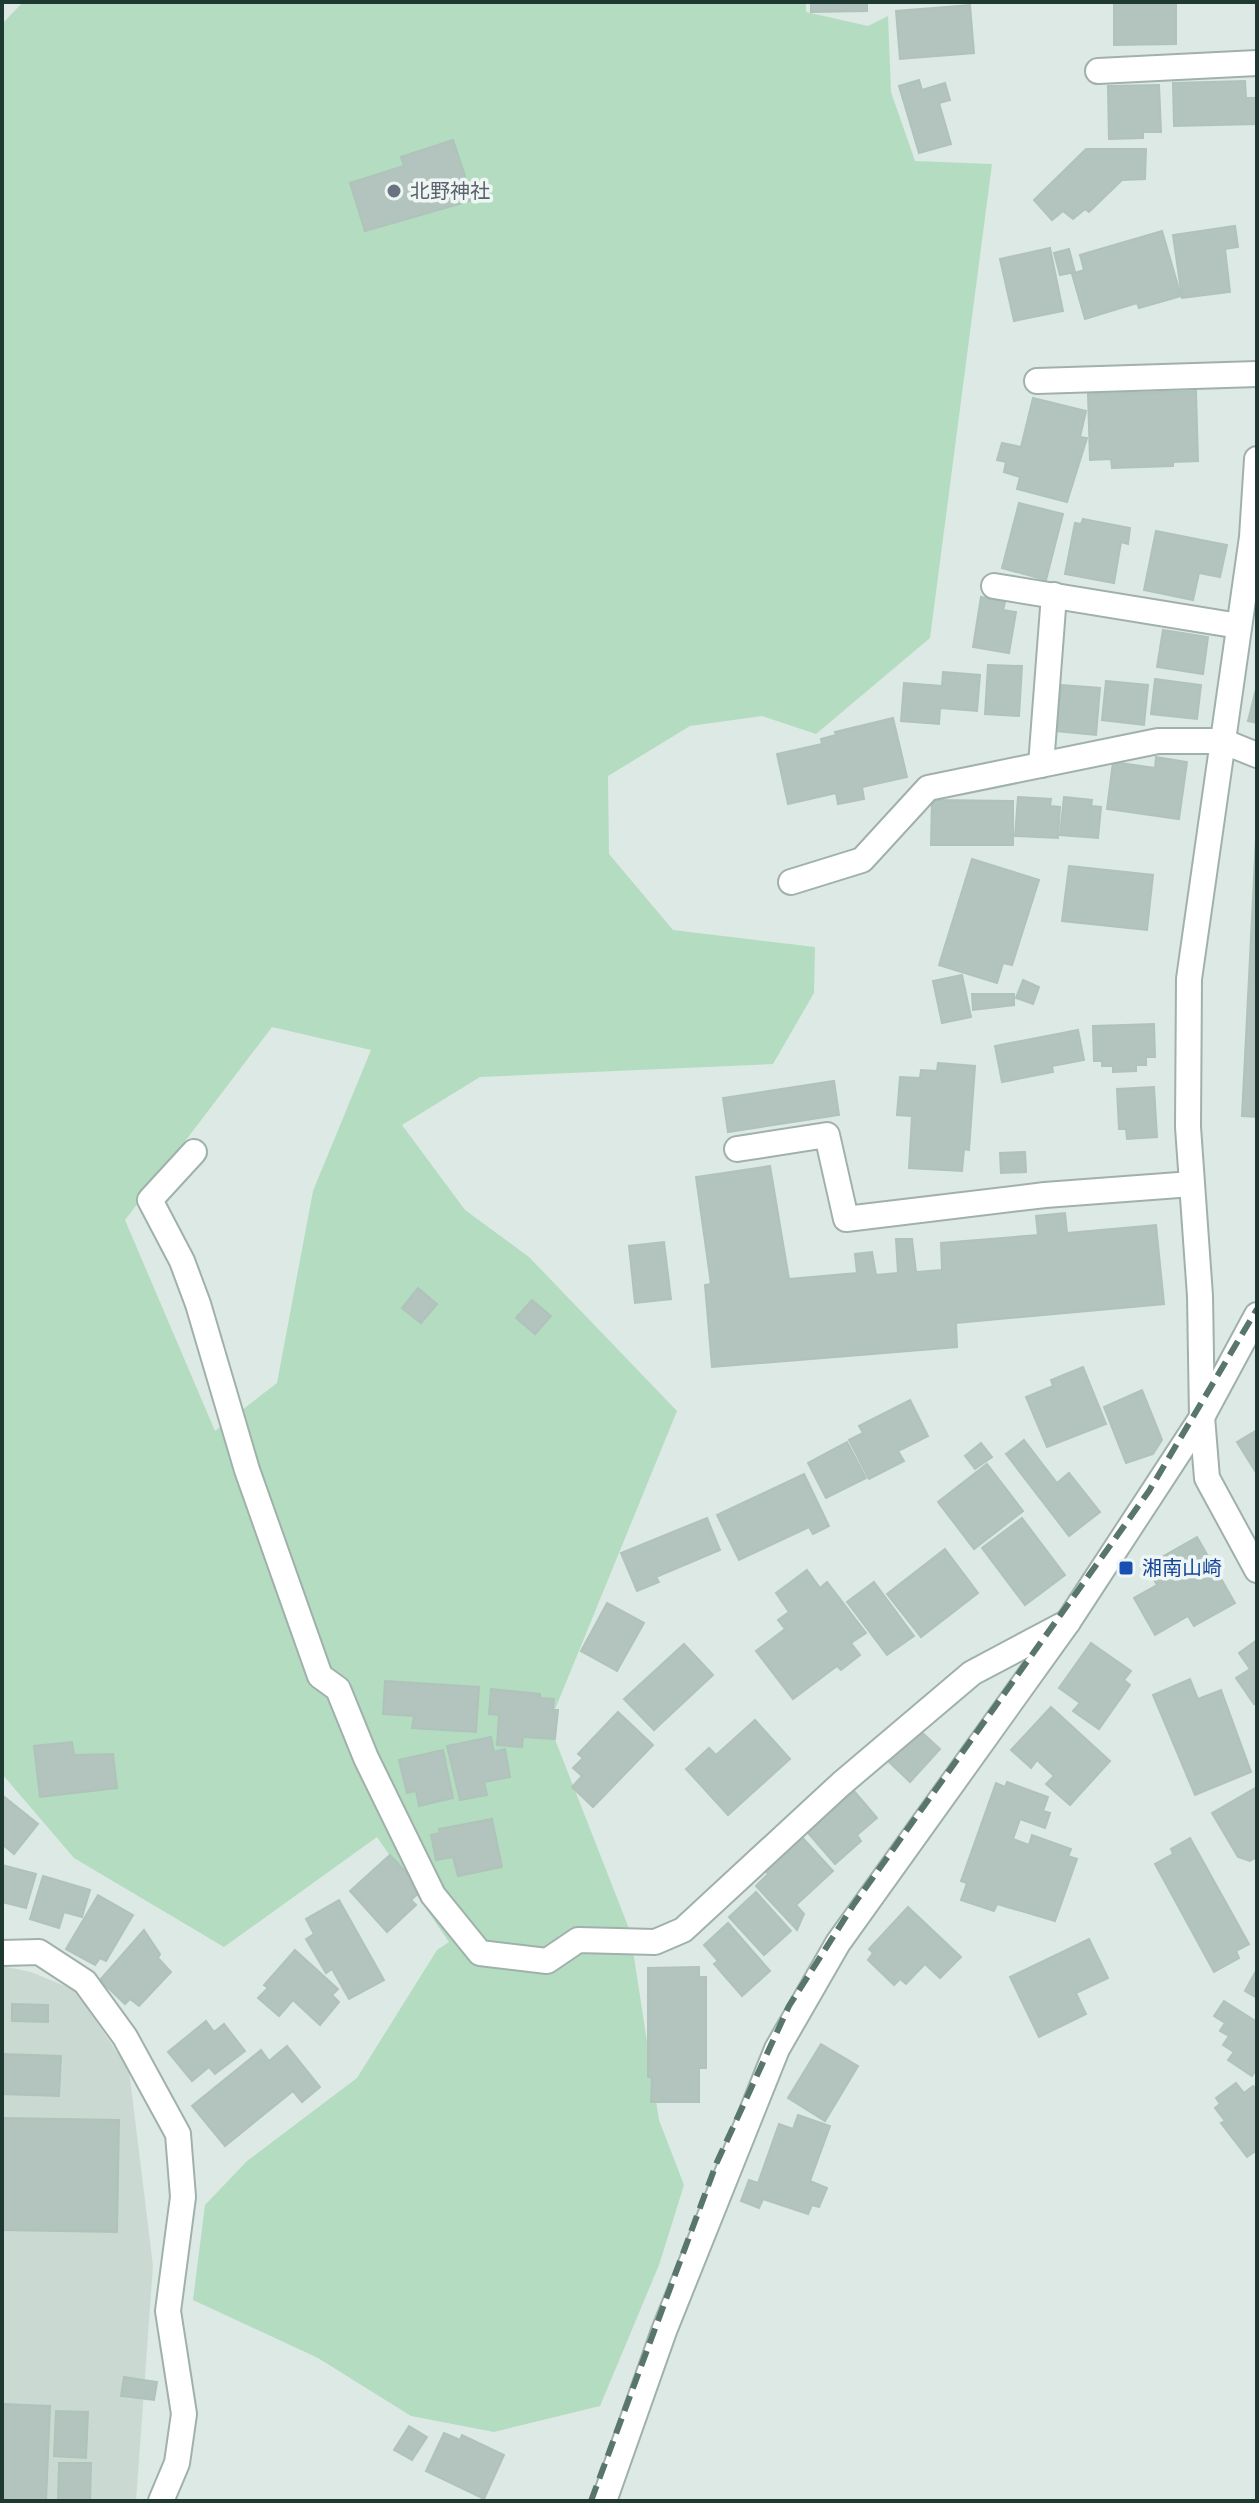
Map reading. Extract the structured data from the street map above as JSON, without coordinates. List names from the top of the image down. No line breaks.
{"places":{"other":["北野神社"],"transit":["湘南山崎"]}}
